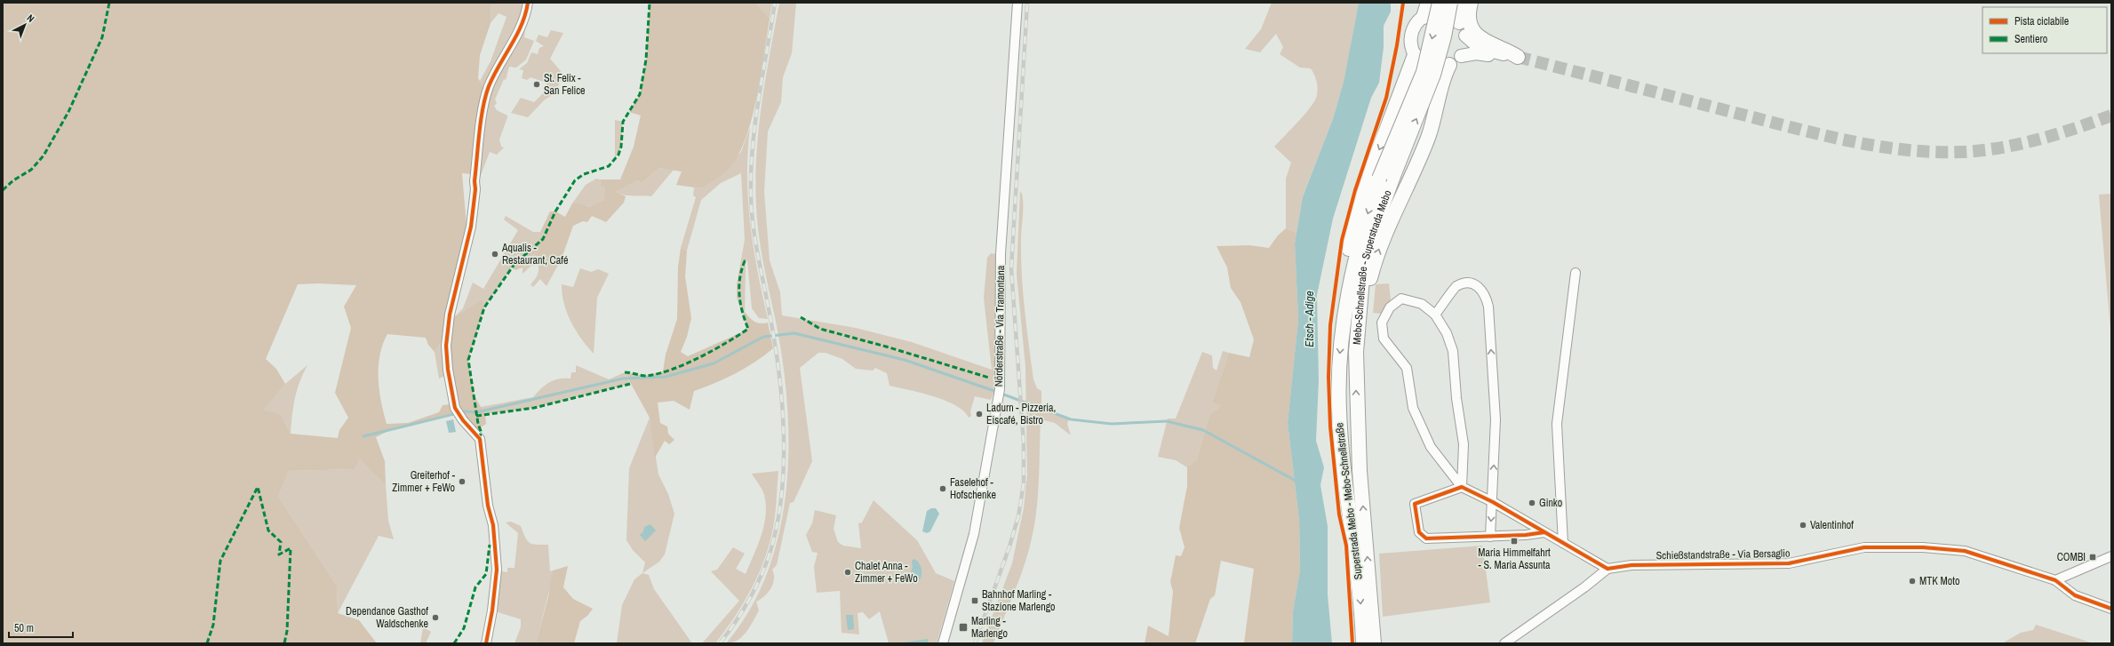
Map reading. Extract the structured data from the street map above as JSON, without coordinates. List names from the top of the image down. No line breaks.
{"streets":{"highway":["Mebo-Schnellstraße - Superstrada Mebo","Superstrada Mebo - Mebo-Schnellstraße"],"street":["Nörderstraße - Via Tramontana","Schießstandstraße - Via Bersaglio"]},"crossings":[["Mebo-Schnellstraße - Superstrada Mebo","Superstrada Mebo - Mebo-Schnellstraße"]],"water":["Etsch - Adige"],"places":{"other":["St. Felix - San Felice","Aqualis - Restaurant, Café","Ladurn - Pizzeria, Eiscafé, Bistro","Greiterhof - Zimmer + FeWo","Faselehof - Hofschenke","Ginko","Valentinhof","Chalet Anna - Zimmer + FeWo","MTK Moto","Dependance Gasthof Waldschenke"],"transit":["Maria Himmelfahrt - S. Maria Assunta","COMBI","Bahnhof Marling - Stazione Marlengo","Marling - Marlengo"]},"legend":["Pista ciclabile","Sentiero"],"scale_bar":"50 m","north":"top right"}
